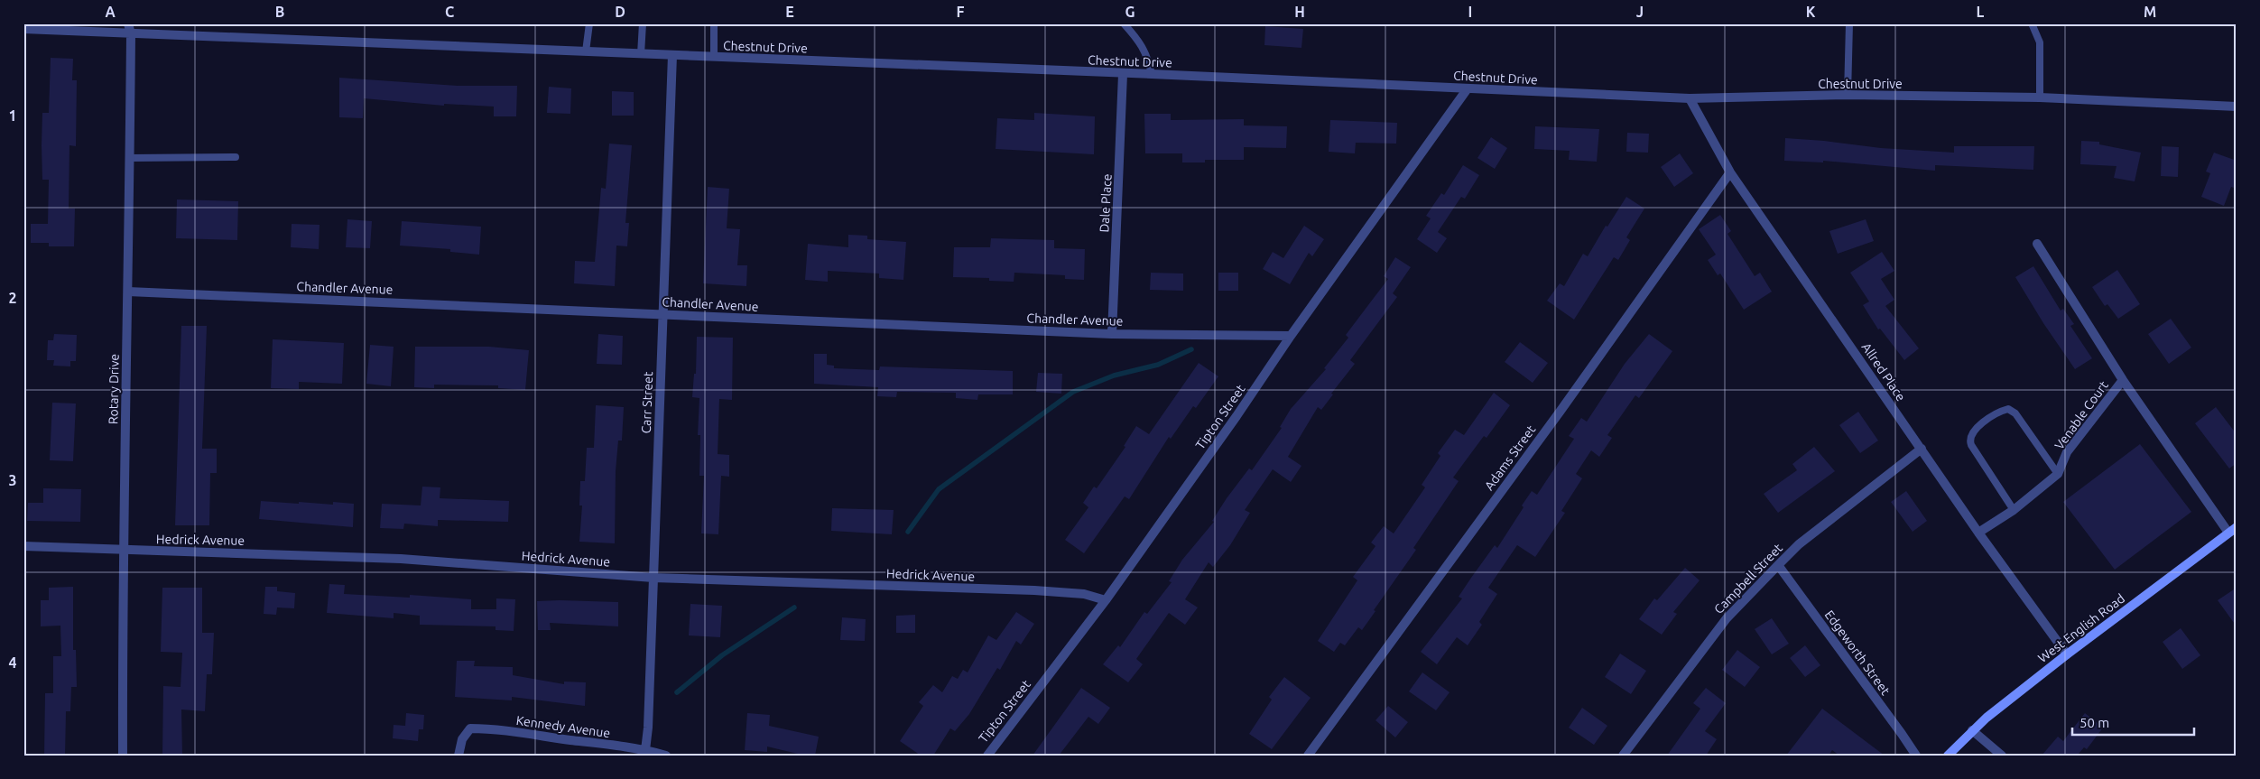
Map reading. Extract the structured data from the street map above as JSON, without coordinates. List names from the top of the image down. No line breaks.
{"streets":{"main road":["West English Road"],"street":["Chestnut Drive","Dale Place","Chandler Avenue","Allred Place","Rotary Drive","Carr Street","Venable Court","Tipton Street","Adams Street","Hedrick Avenue","Campbell Street","Edgeworth Street","Kennedy Avenue"]},"crossings":[["Chestnut Drive","Dale Place"],["Chestnut Drive","Allred Place"],["Chestnut Drive","Rotary Drive"],["Chestnut Drive","Carr Street"],["Chestnut Drive","Tipton Street"],["Dale Place","Chandler Avenue"],["Chandler Avenue","Rotary Drive"],["Chandler Avenue","Carr Street"],["Chandler Avenue","Tipton Street"],["Allred Place","Venable Court"],["Allred Place","Adams Street"],["Allred Place","Campbell Street"],["Allred Place","West English Road"],["Rotary Drive","Hedrick Avenue"],["Carr Street","Hedrick Avenue"],["Carr Street","Kennedy Avenue"],["Venable Court","West English Road"],["Tipton Street","Hedrick Avenue"],["Campbell Street","Edgeworth Street"]],"scale_bar":"50 m","grid":{"columns":["A","B","C","D","E","F","G","H","I","J","K","L","M"],"rows":["1","2","3","4"]}}
